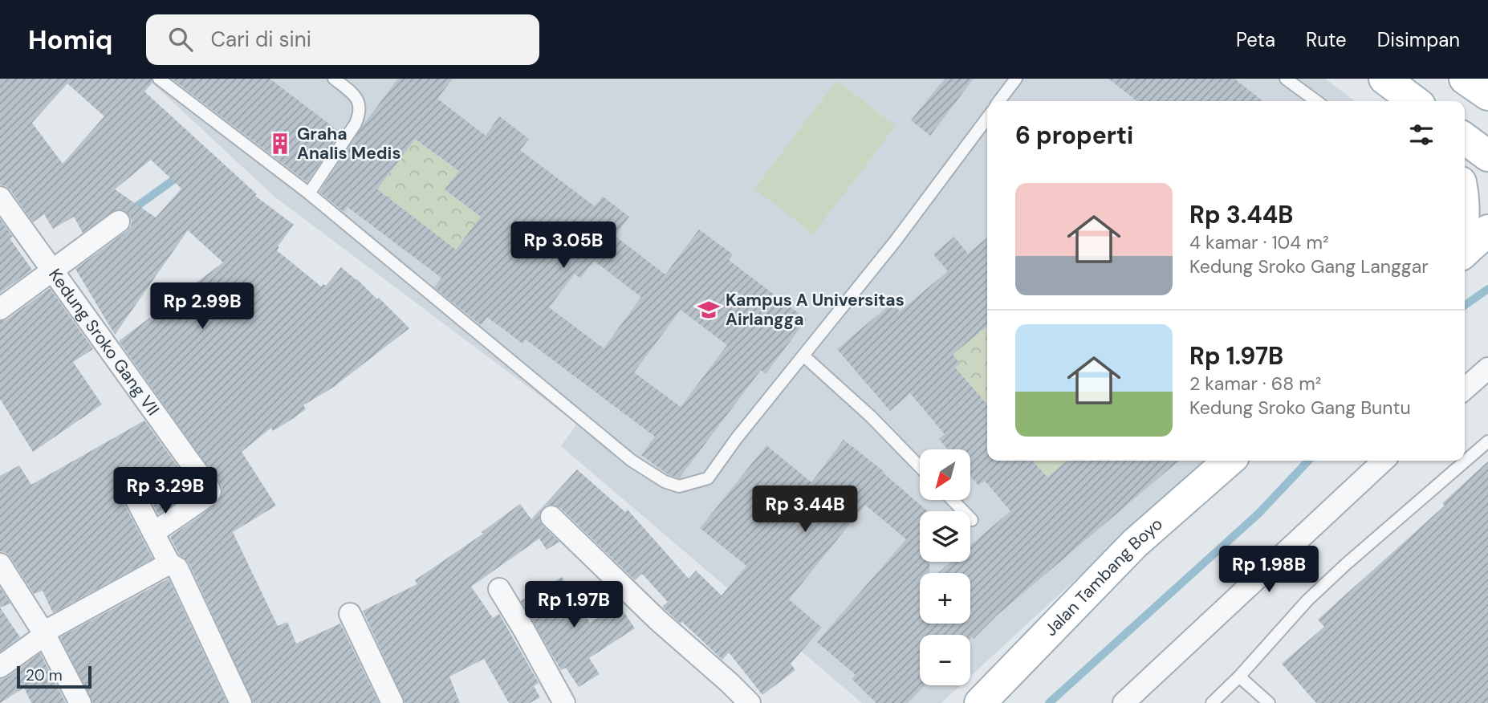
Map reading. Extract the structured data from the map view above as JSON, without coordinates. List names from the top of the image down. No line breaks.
{"streets":{"main road":["Jalan Tambang Boyo"],"street":["Kedung Sroko Gang VII"]},"places":{"building":["Graha Analis Medis"],"school or university":["Kampus A Universitas Airlangga"]},"scale_bar":"20 m","north":"bottom left","page":{"header":"Homiq","search":"Cari di sini","nav":["Peta","Rute","Disimpan"],"heading":"6 properti","list":[{"name":"Rp 3.44B","note":"4 kamar · 104 m² · Kedung Sroko Gang Langgar"},{"name":"Rp 1.97B","note":"2 kamar · 68 m² · Kedung Sroko Gang Buntu"}],"price":["Rp 3.05B","Rp 2.99B","Rp 3.29B","Rp 3.44B","Rp 1.98B","Rp 1.97B"],"map_buttons":["+","−"],"scale":"20 m"}}
